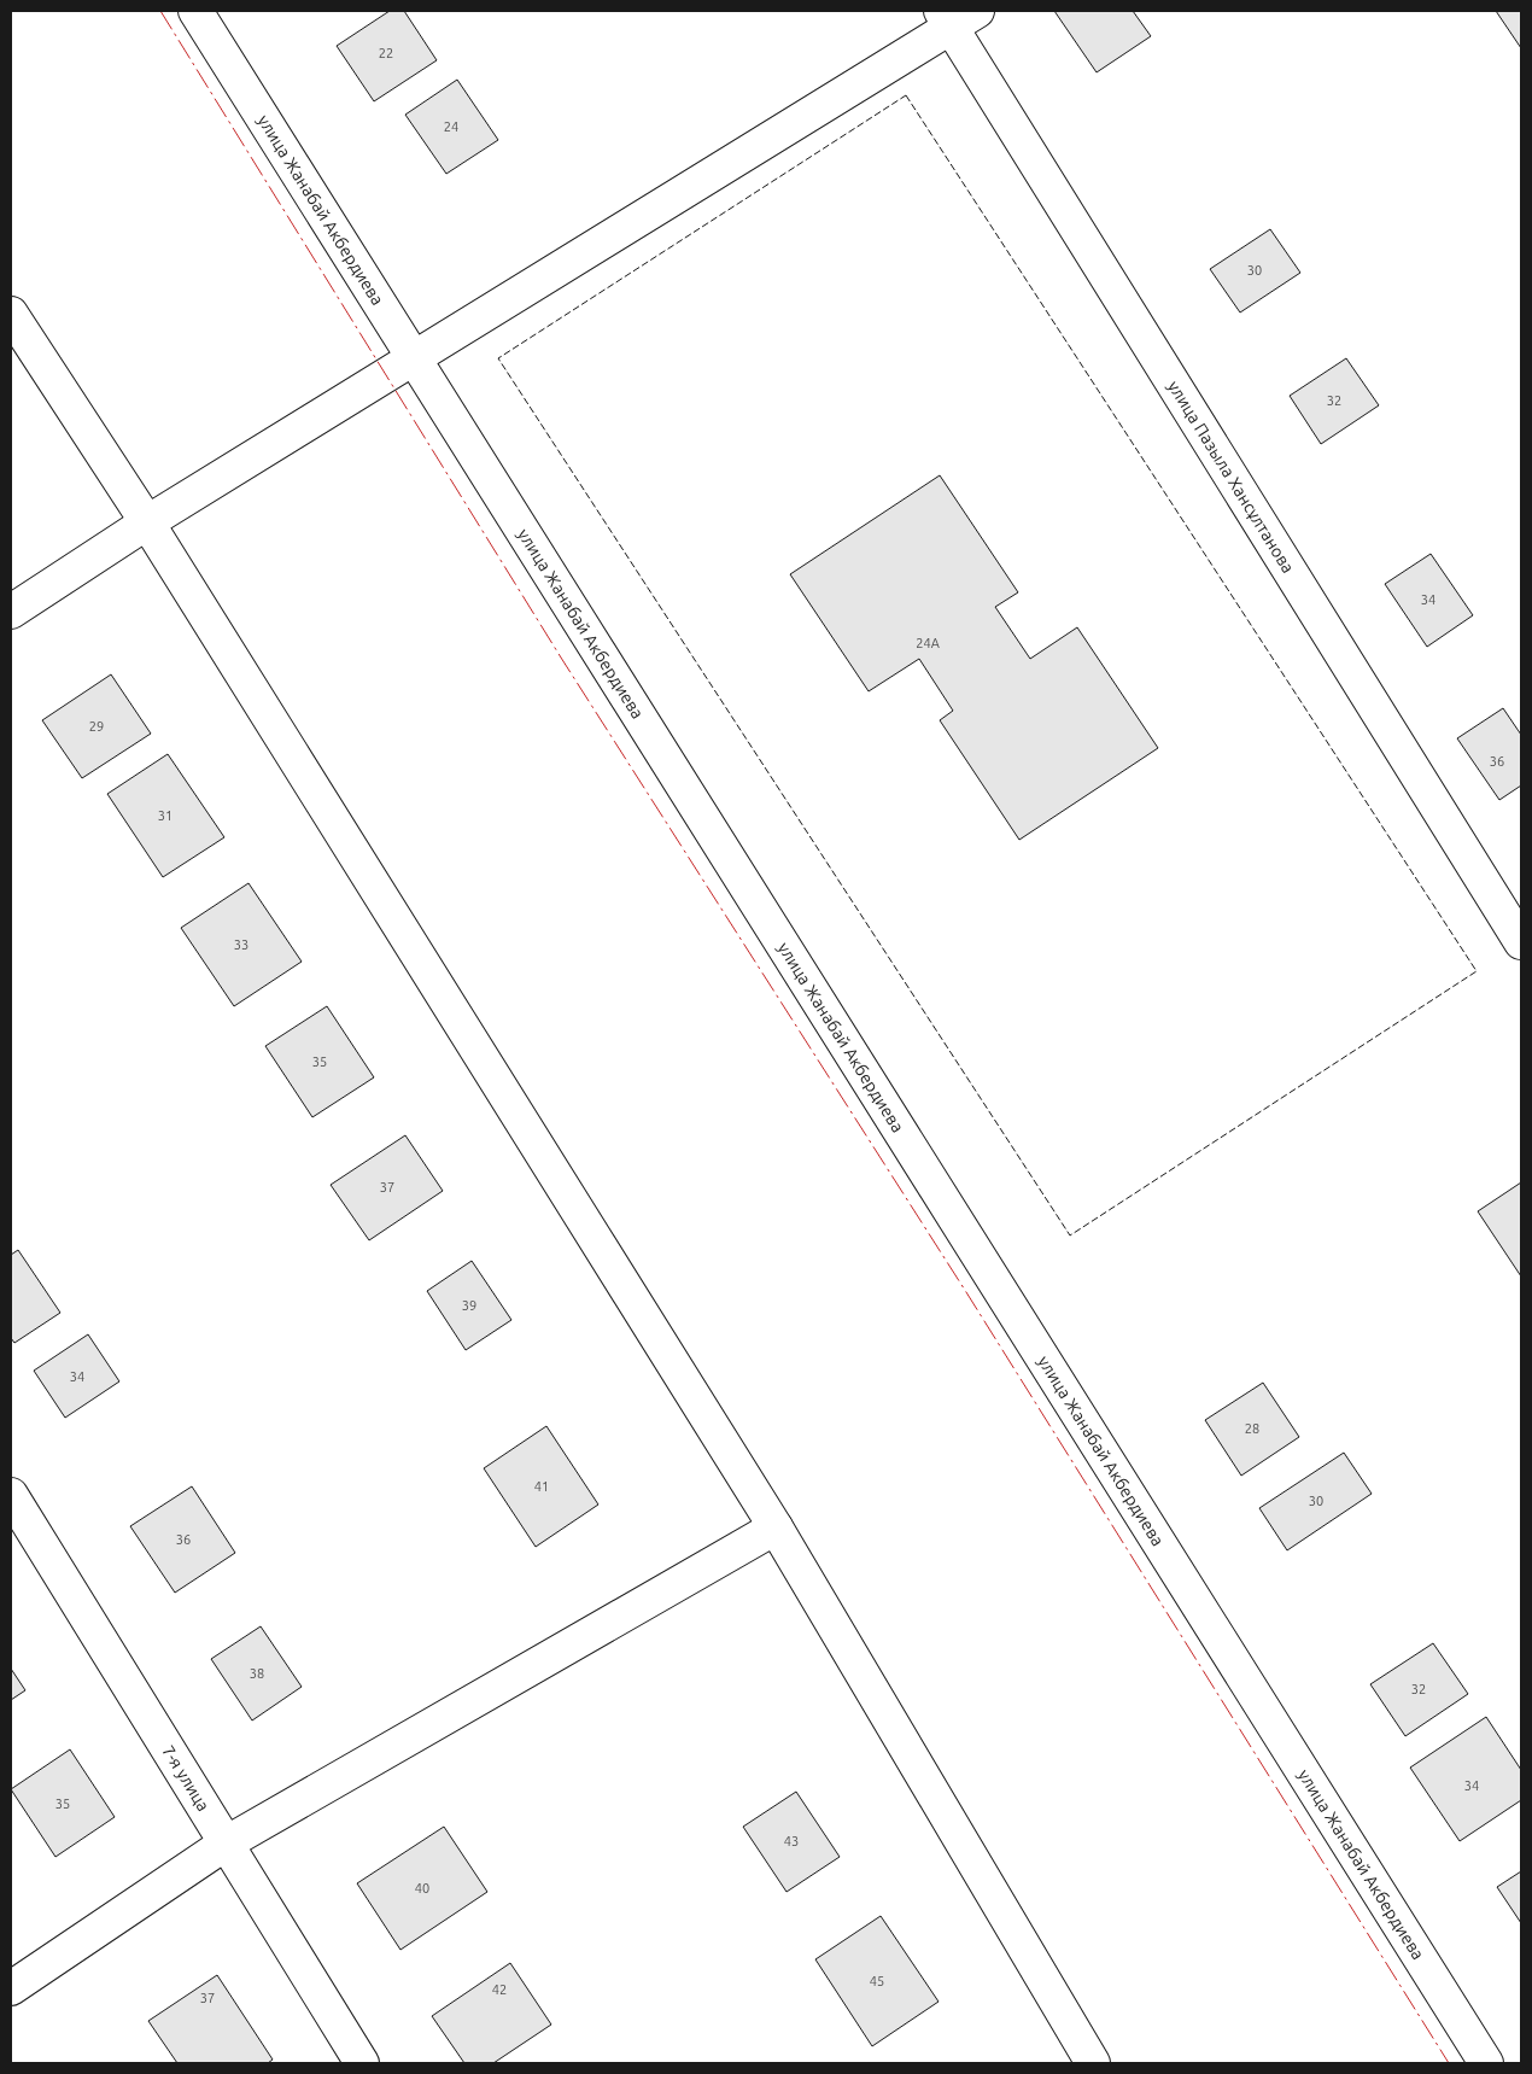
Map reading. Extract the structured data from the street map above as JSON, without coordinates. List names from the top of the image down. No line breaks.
{"streets":{"street":["улица Жанабай Акбердиева","улица Пазыла Хансұлтанова","7-я улица"]},"house_numbers":["22","24","30","32","34","24А","29","36","31","33","35","37","39","34","28","41","30","36","38","32","34","35","43","40","45","42","37"]}
